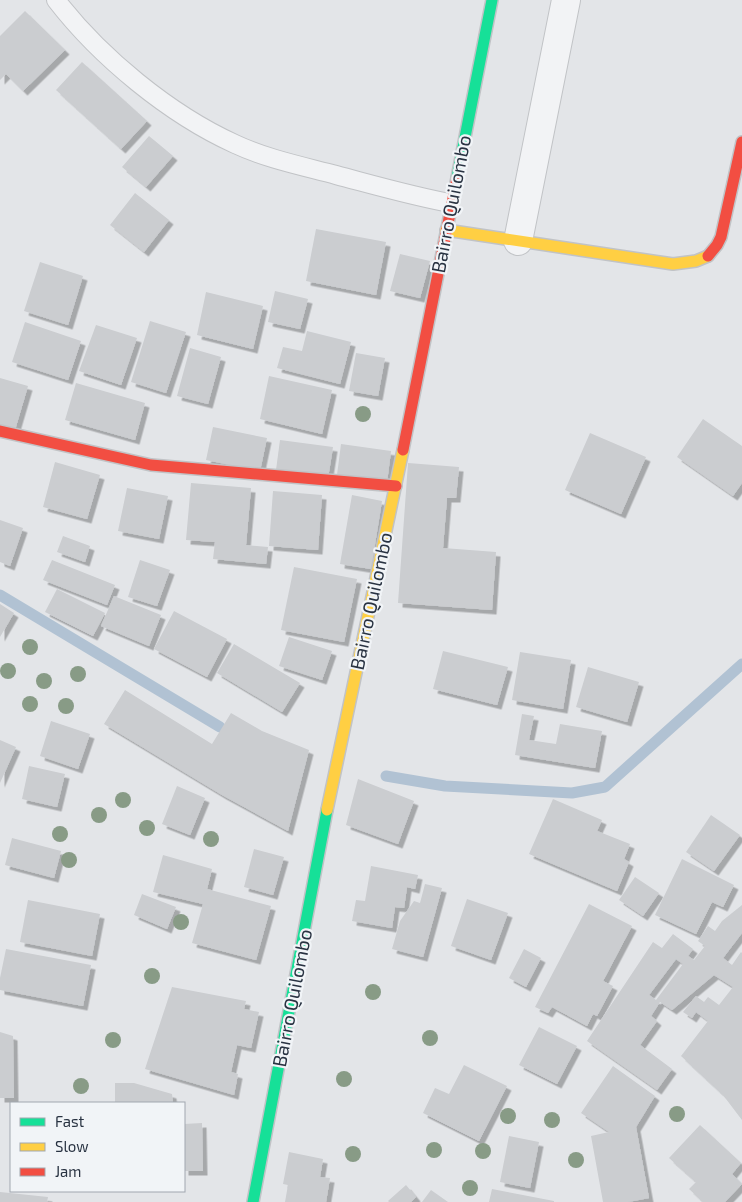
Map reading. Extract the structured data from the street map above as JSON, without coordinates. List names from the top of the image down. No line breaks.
{"streets":{"street":["Bairro Quilombo"]},"legend":["Fast","Slow","Jam"]}
